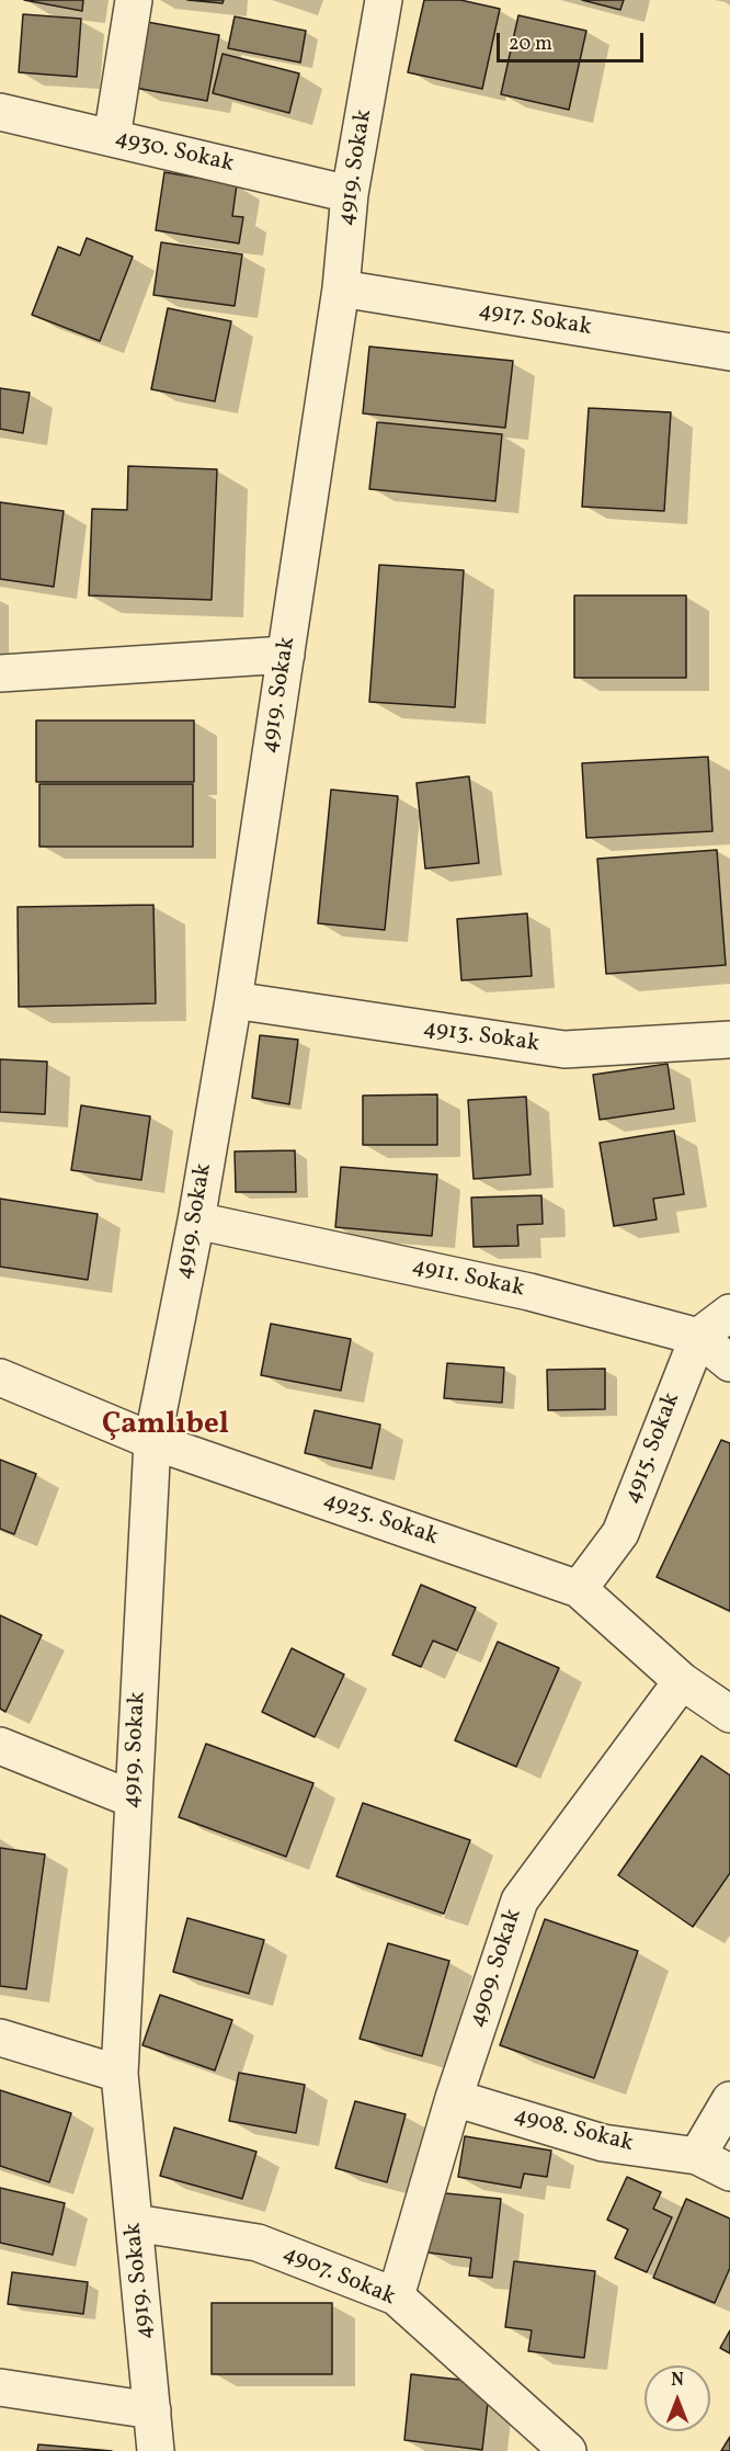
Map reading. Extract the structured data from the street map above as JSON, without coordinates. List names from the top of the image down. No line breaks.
{"streets":{"street":["4930. Sokak","4919. Sokak","4917. Sokak","4913. Sokak","4911. Sokak","4915. Sokak","4925. Sokak","4909. Sokak","4908. Sokak","4907. Sokak"]},"crossings":[["4930. Sokak","4919. Sokak"],["4919. Sokak","4917. Sokak"],["4919. Sokak","4913. Sokak"],["4919. Sokak","4911. Sokak"],["4919. Sokak","4925. Sokak"],["4919. Sokak","4907. Sokak"],["4911. Sokak","4915. Sokak"],["4915. Sokak","4925. Sokak"],["4925. Sokak","4909. Sokak"],["4909. Sokak","4908. Sokak"],["4909. Sokak","4907. Sokak"]],"districts":["Çamlıbel"],"scale_bar":"20 m","north":"top"}
